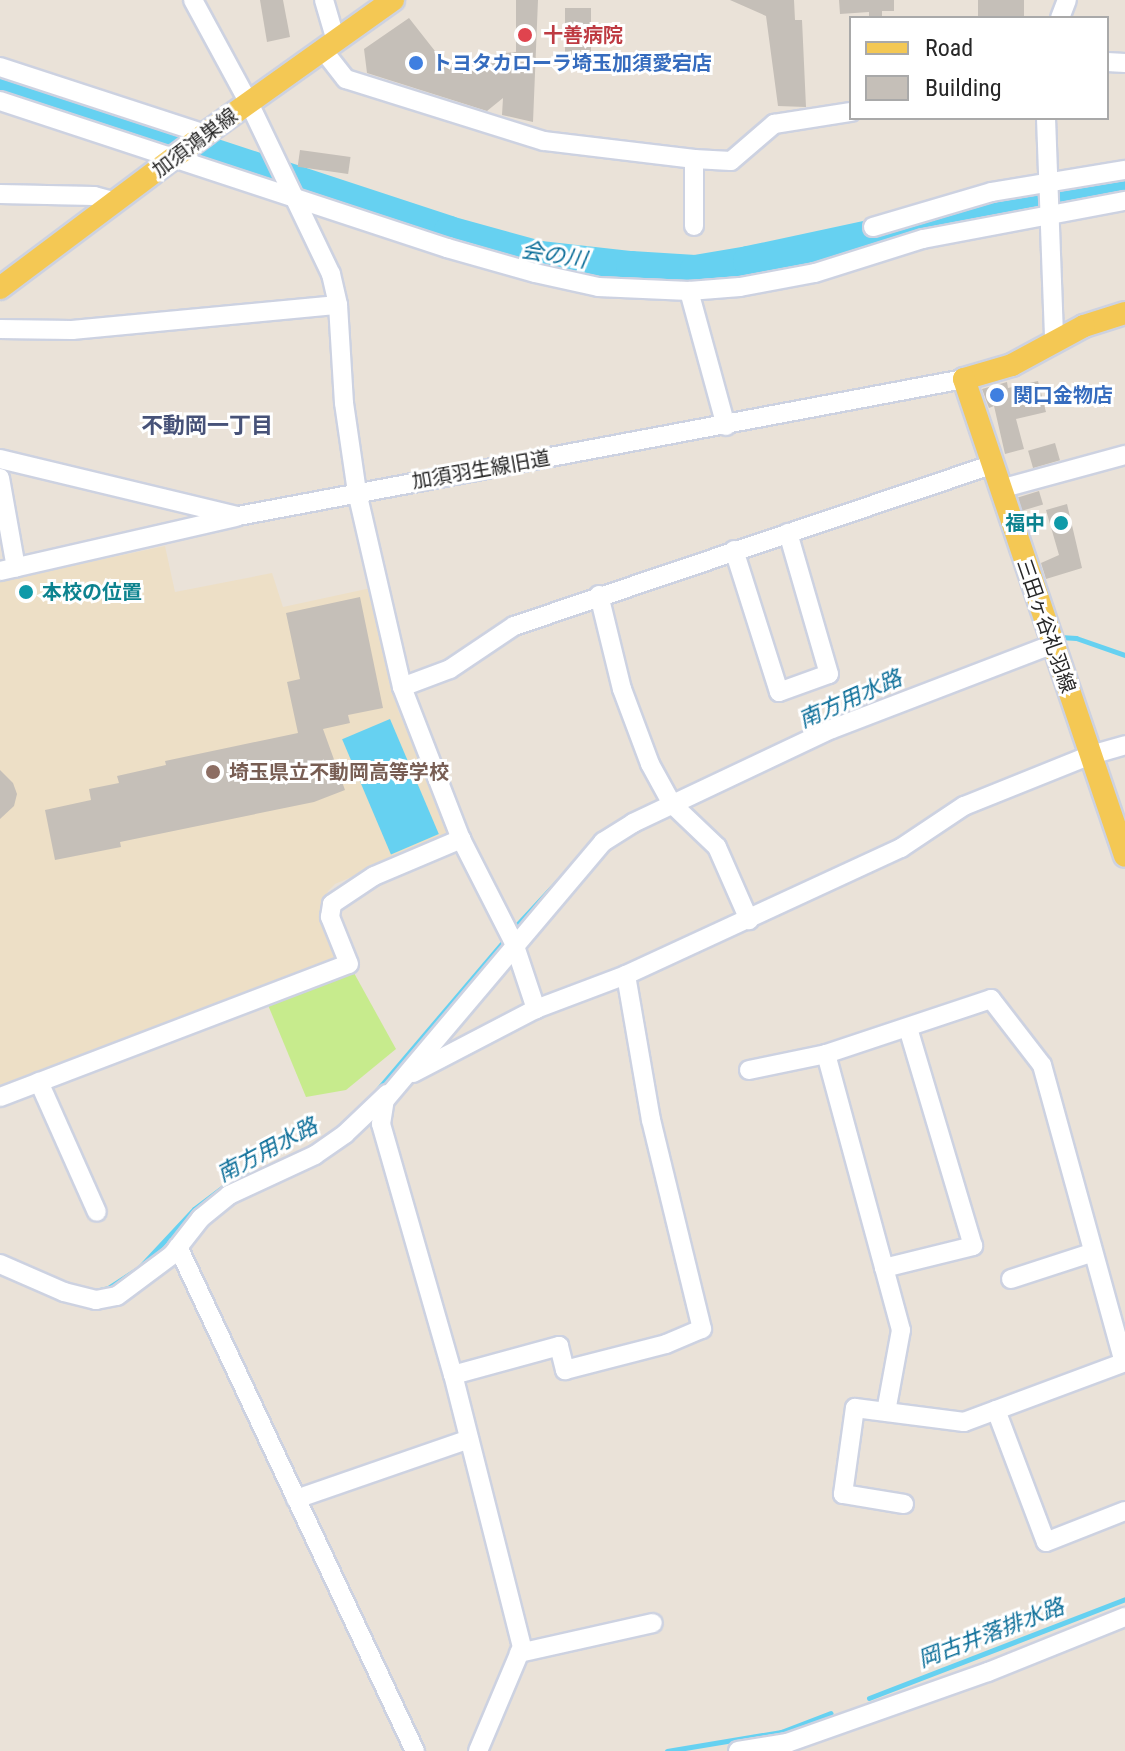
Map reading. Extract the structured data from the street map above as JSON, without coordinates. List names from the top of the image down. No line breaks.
{"streets":{"main road":["加須鴻巣線","三田ヶ谷礼羽線"],"street":["加須羽生線旧道"]},"crossings":[["加須羽生線旧道","三田ヶ谷礼羽線"]],"districts":["不動岡一丁目"],"water":["会の川","南方用水路","岡古井落排水路"],"places":["十善病院","トヨタカローラ埼玉加須愛宕店","関口金物店","福中","本校の位置","埼玉県立不動岡高等学校"],"legend":["Road","Building"]}
